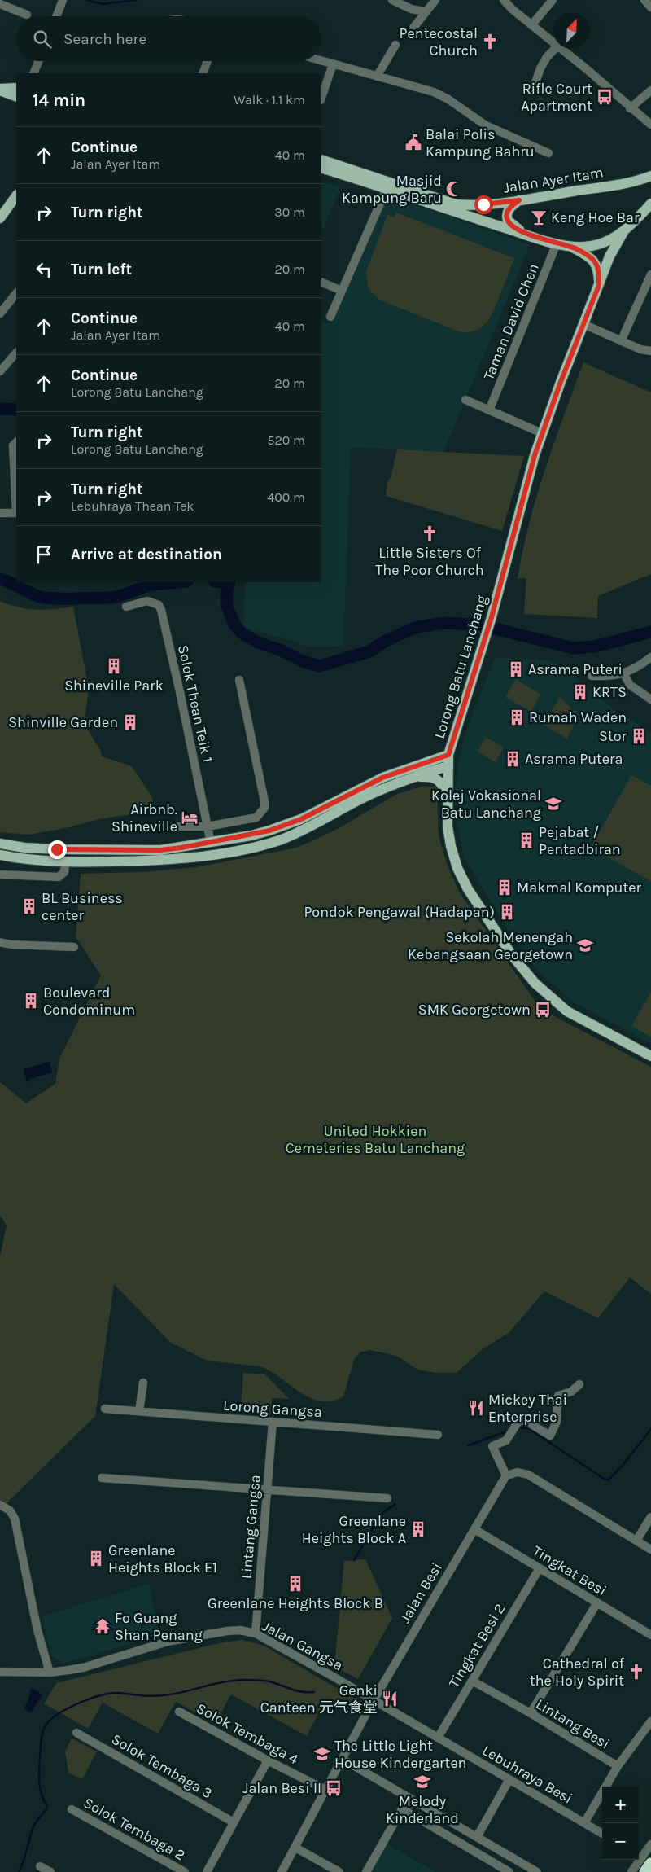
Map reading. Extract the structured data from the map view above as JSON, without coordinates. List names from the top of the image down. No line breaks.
{"streets":{"main road":["Jalan Ayer Itam","Lorong Batu Lanchang"],"street":["Taman David Chen","Solok Thean Teik 1","Lorong Gangsa","Lintang Gangsa","Tingkat Besi","Jalan Besi","Jalan Gangsa","Tingkat Besi 2","Lintang Besi","Solok Tembaga 4","Solok Tembaga 3","Lebuhraya Besi","Solok Tembaga 2"]},"crossings":[["Lorong Gangsa","Lintang Gangsa"],["Lintang Gangsa","Jalan Gangsa"],["Tingkat Besi","Jalan Besi"],["Tingkat Besi","Tingkat Besi 2"],["Jalan Besi","Jalan Gangsa"],["Jalan Besi","Solok Tembaga 4"],["Jalan Besi","Lebuhraya Besi"],["Jalan Gangsa","Lebuhraya Besi"],["Tingkat Besi 2","Lintang Besi"],["Tingkat Besi 2","Lebuhraya Besi"]],"parks":["United Hokkien Cemeteries Batu Lanchang"],"places":{"church":["Pentecostal Church","Little Sisters Of The Poor Church","Cathedral of the Holy Spirit"],"bus stop":["Rifle Court Apartment","SMK Georgetown","Jalan Besi II"],"public building":["Balai Polis Kampung Bahru"],"mosque":["Masjid Kampung Baru"],"bar":["Keng Hoe Bar"],"building":["Shineville Park","Asrama Puteri","KRTS","Rumah Waden","Shinville Garden","Stor","Asrama Putera","Pejabat / Pentadbiran","Makmal Komputer","BL Business center","Pondok Pengawal (Hadapan)","Boulevard Condominum","Greenlane Heights Block A","Greenlane Heights Block E1","Greenlane Heights Block B"],"school or university":["Kolej Vokasional Batu Lanchang","Sekolah Menengah Kebangsaan Georgetown","The Little Light House Kindergarten","Melody Kinderland"],"hotel":["Airbnb. Shineville"],"restaurant":["Mickey Thai Enterprise","Genki Canteen 元气食堂"],"temple":["Fo Guang Shan Penang"]},"north":"top right","page":{"search":"Search here","heading":["14 min","Walk · 1.1 km"],"list":[["Continue","Jalan Ayer Itam","40 m"],["Turn right","30 m"],["Turn left","20 m"],["Continue","Jalan Ayer Itam","40 m"],["Continue","Lorong Batu Lanchang","20 m"],["Turn right","Lorong Batu Lanchang","520 m"],["Turn right","Lebuhraya Thean Tek","400 m"],"Arrive at destination"],"map_buttons":["+","−"]}}
